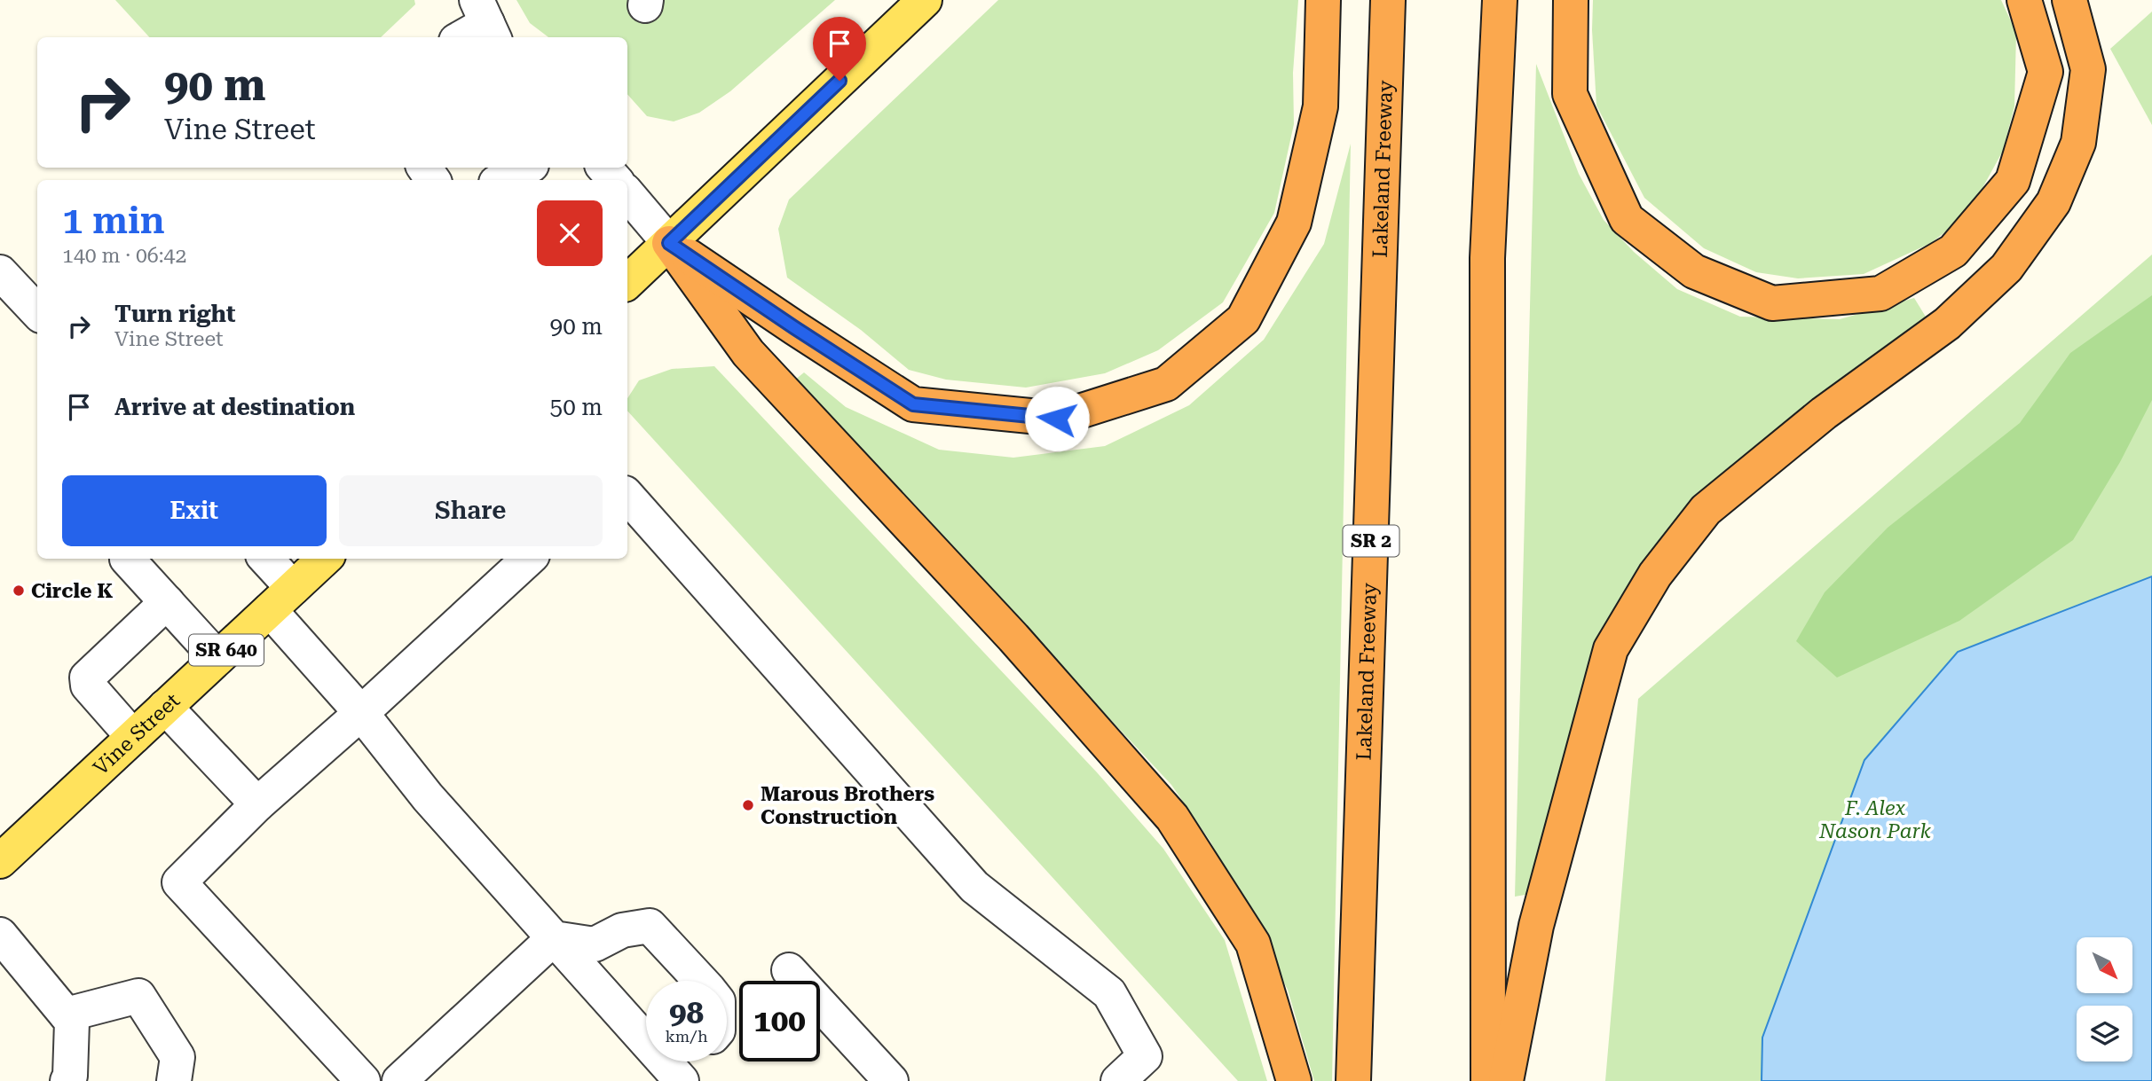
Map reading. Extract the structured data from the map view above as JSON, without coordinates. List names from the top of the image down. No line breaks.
{"streets":{"highway":["Lakeland Freeway","SR 2"],"main road":["SR 640","Vine Street"]},"parks":["F. Alex Nason Park"],"places":["Circle K","Marous Brothers Construction"],"north":"bottom right","page":{"turn":["90 m","Vine Street"],"heading":["1 min","140 m · 06:42"],"list":[{"name":"Turn right","note":"Vine Street","value":"90 m"},{"name":"Arrive at destination","value":"50 m"}],"buttons":["Exit","Share"],"speed":"98 km/h","limit":"100"}}
